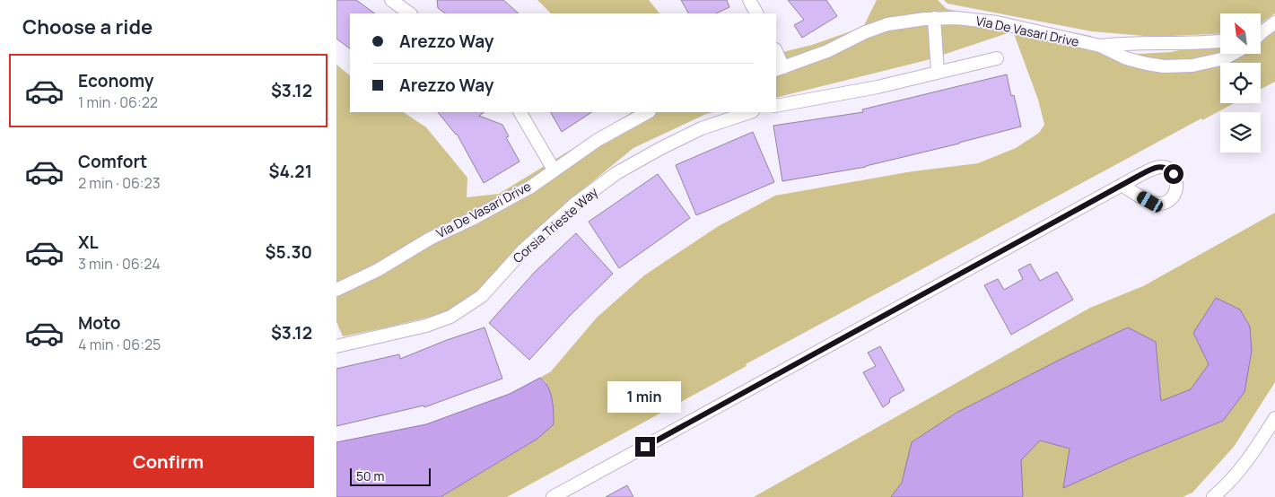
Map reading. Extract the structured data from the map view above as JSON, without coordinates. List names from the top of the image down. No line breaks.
{"streets":{"street":["Via De Vasari Drive","Corsia Trieste Way"]},"scale_bar":"50 m","north":"top left","page":{"heading":"Choose a ride","banner":["Arezzo Way","Arezzo Way"],"list":[{"name":"Economy","note":"1 min · 06:22","value":"$3.12"},{"name":"Comfort","note":"2 min · 06:23","value":"$4.21"},{"name":"XL","note":"3 min · 06:24","value":"$5.30"},{"name":"Moto","note":"4 min · 06:25","value":"$3.12"}],"bubble":"1 min","buttons":"Confirm","scale":"50 m"}}
